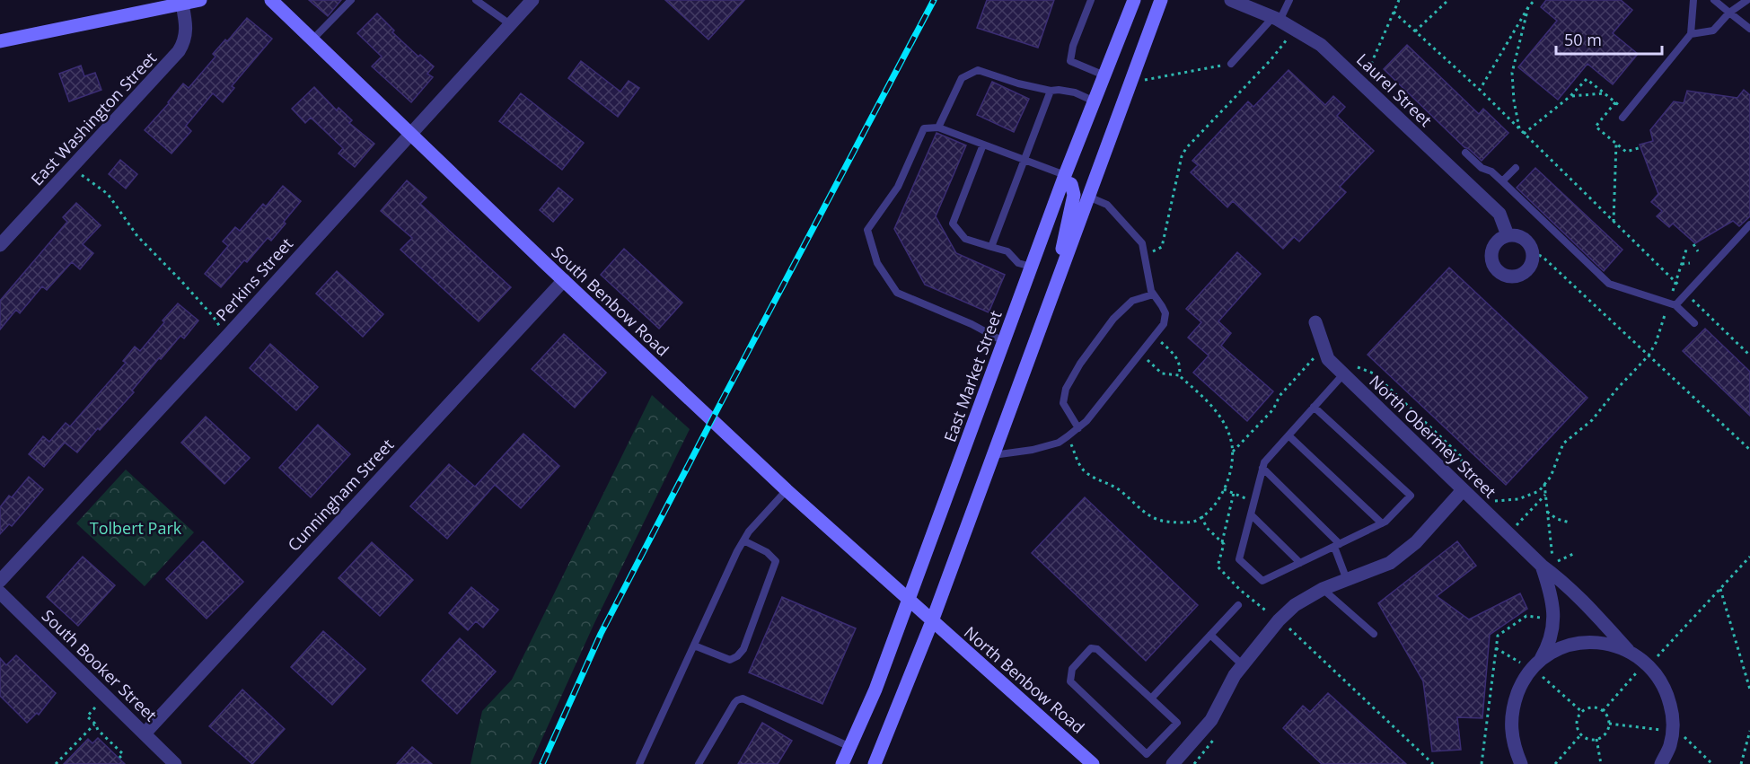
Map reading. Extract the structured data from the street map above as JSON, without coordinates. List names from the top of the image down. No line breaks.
{"streets":{"main road":["South Benbow Road","East Market Street","North Benbow Road"],"street":["Laurel Street","East Washington Street","Perkins Street","North Obermey Street","Cunningham Street","South Booker Street"]},"crossings":[["Perkins Street","South Benbow Road"],["South Benbow Road","East Market Street"],["South Benbow Road","Cunningham Street"],["South Benbow Road","North Benbow Road"],["Cunningham Street","South Booker Street"]],"parks":["Tolbert Park"],"scale_bar":"50 m"}
